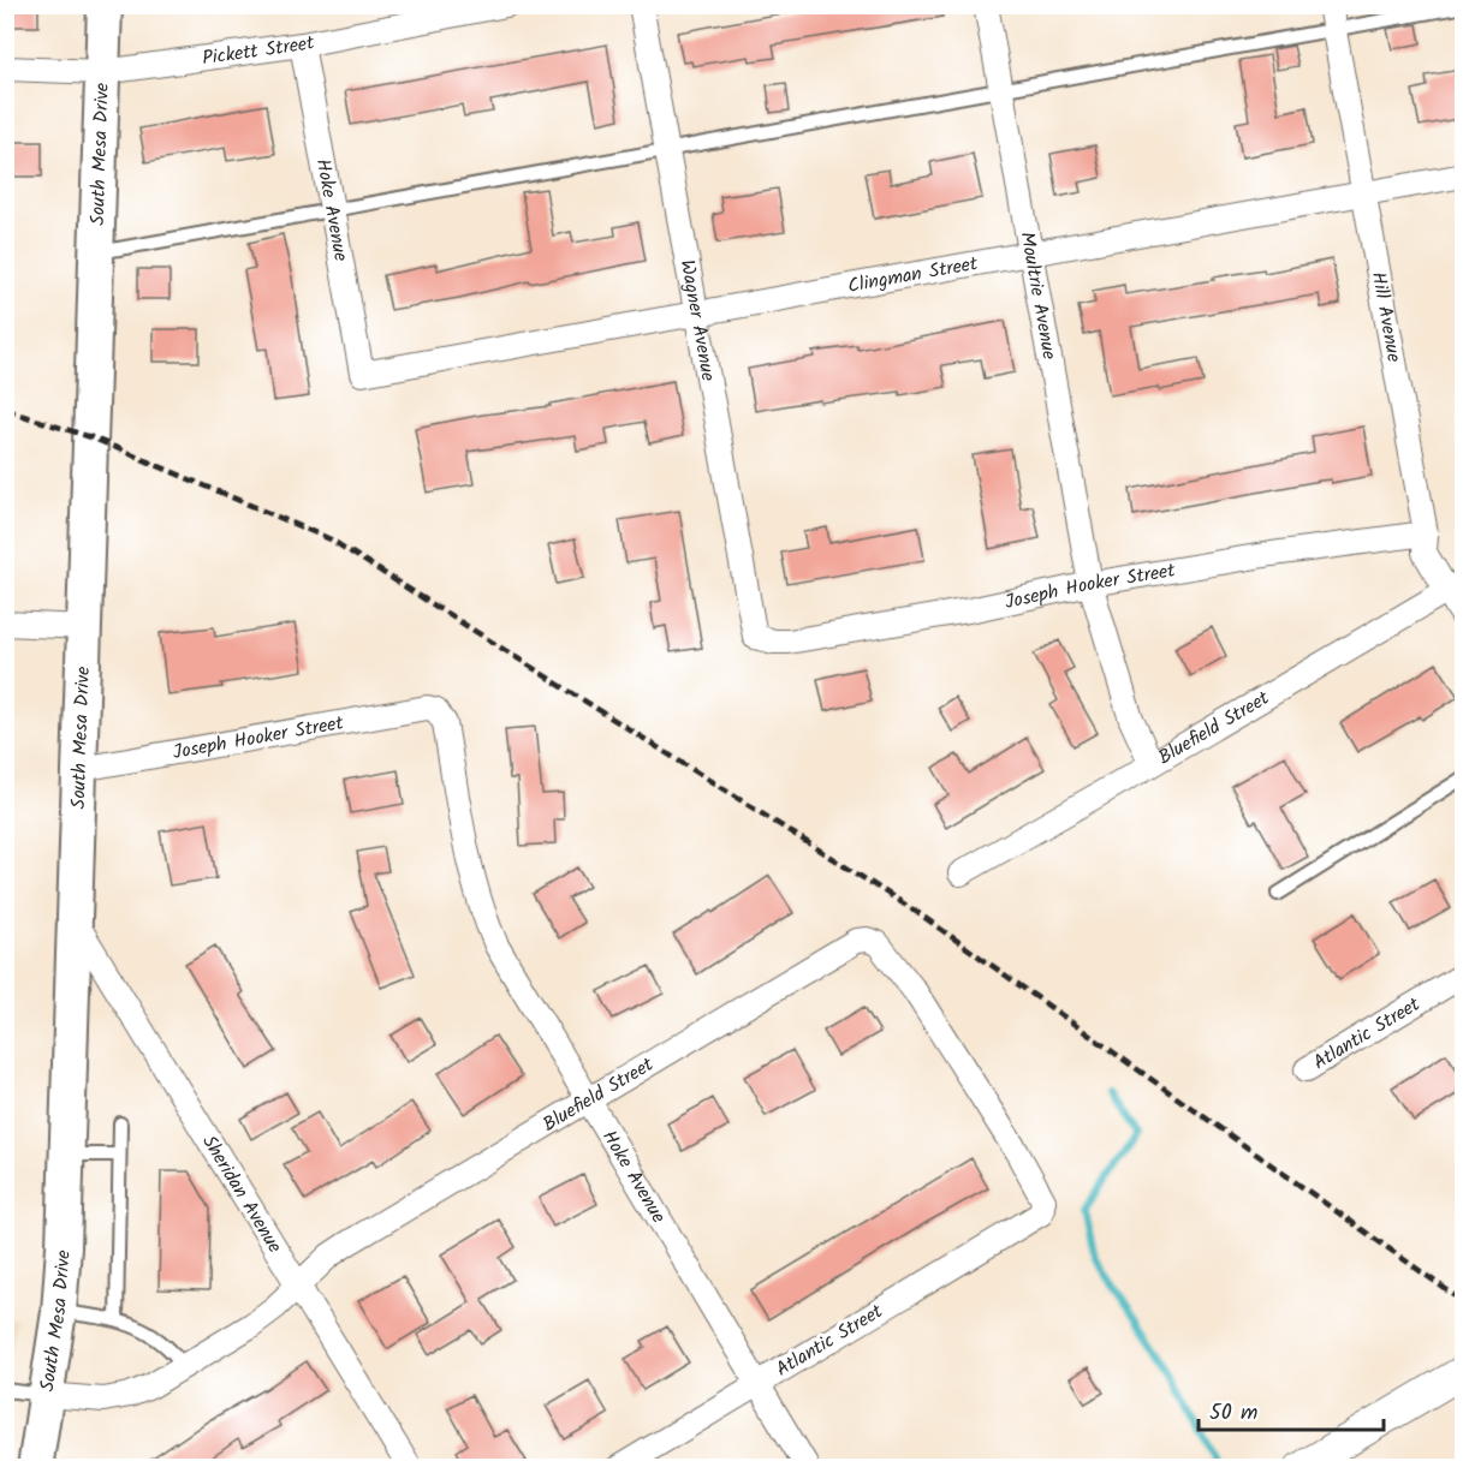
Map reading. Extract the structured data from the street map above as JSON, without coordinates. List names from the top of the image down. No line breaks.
{"streets":{"main road":["South Mesa Drive"],"street":["Pickett Street","Hoke Avenue","Clingman Street","Moultrie Avenue","Hill Avenue","Wagner Avenue","Joseph Hooker Street","Bluefield Street","Atlantic Street","Sheridan Avenue"]},"crossings":[["Pickett Street","South Mesa Drive"],["Pickett Street","Hoke Avenue"],["South Mesa Drive","Joseph Hooker Street"],["South Mesa Drive","Bluefield Street"],["South Mesa Drive","Sheridan Avenue"],["Hoke Avenue","Clingman Street"],["Hoke Avenue","Joseph Hooker Street"],["Hoke Avenue","Bluefield Street"],["Hoke Avenue","Atlantic Street"],["Clingman Street","Moultrie Avenue"],["Clingman Street","Hill Avenue"],["Clingman Street","Wagner Avenue"],["Moultrie Avenue","Joseph Hooker Street"],["Moultrie Avenue","Bluefield Street"],["Hill Avenue","Joseph Hooker Street"],["Hill Avenue","Bluefield Street"],["Wagner Avenue","Joseph Hooker Street"],["Bluefield Street","Atlantic Street"],["Bluefield Street","Sheridan Avenue"]],"scale_bar":"50 m"}
